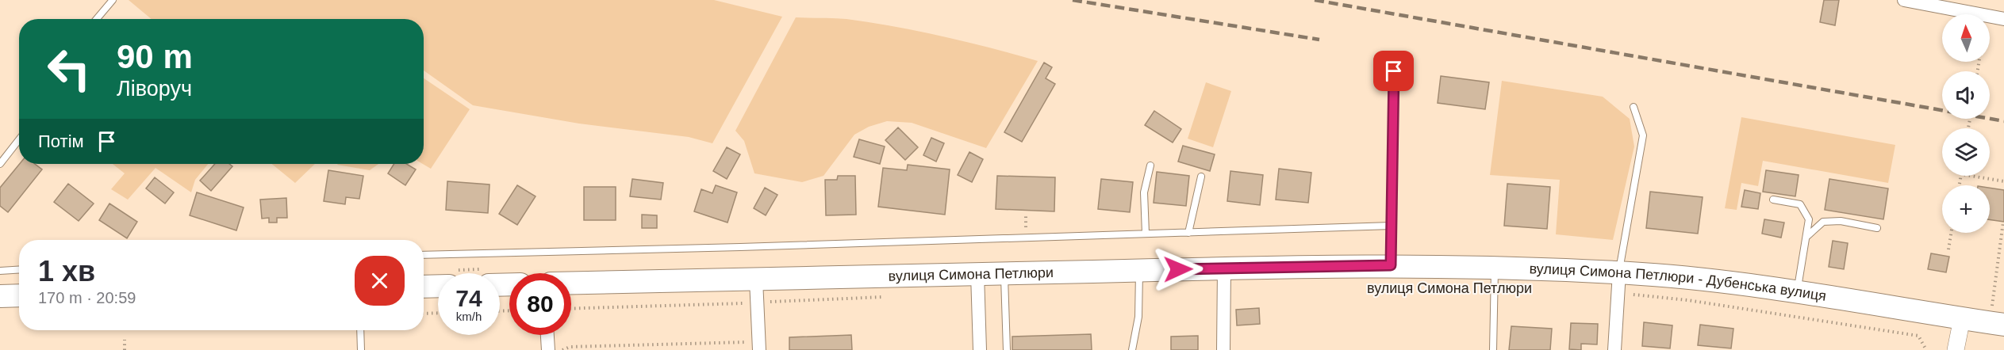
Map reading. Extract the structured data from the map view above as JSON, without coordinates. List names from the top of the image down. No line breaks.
{"streets":{"highway":["вулиця Симона Петлюри","вулиця Симона Петлюри - Дубенська вулиця"]},"crossings":[["вулиця Симона Петлюри","вулиця Симона Петлюри - Дубенська вулиця"]],"north":"top","page":{"map_buttons":"+","turn":["90 m","Ліворуч"],"then":"Потім","heading":["1 хв","170 m · 20:59"],"speed":"74 km/h","limit":"80"}}
